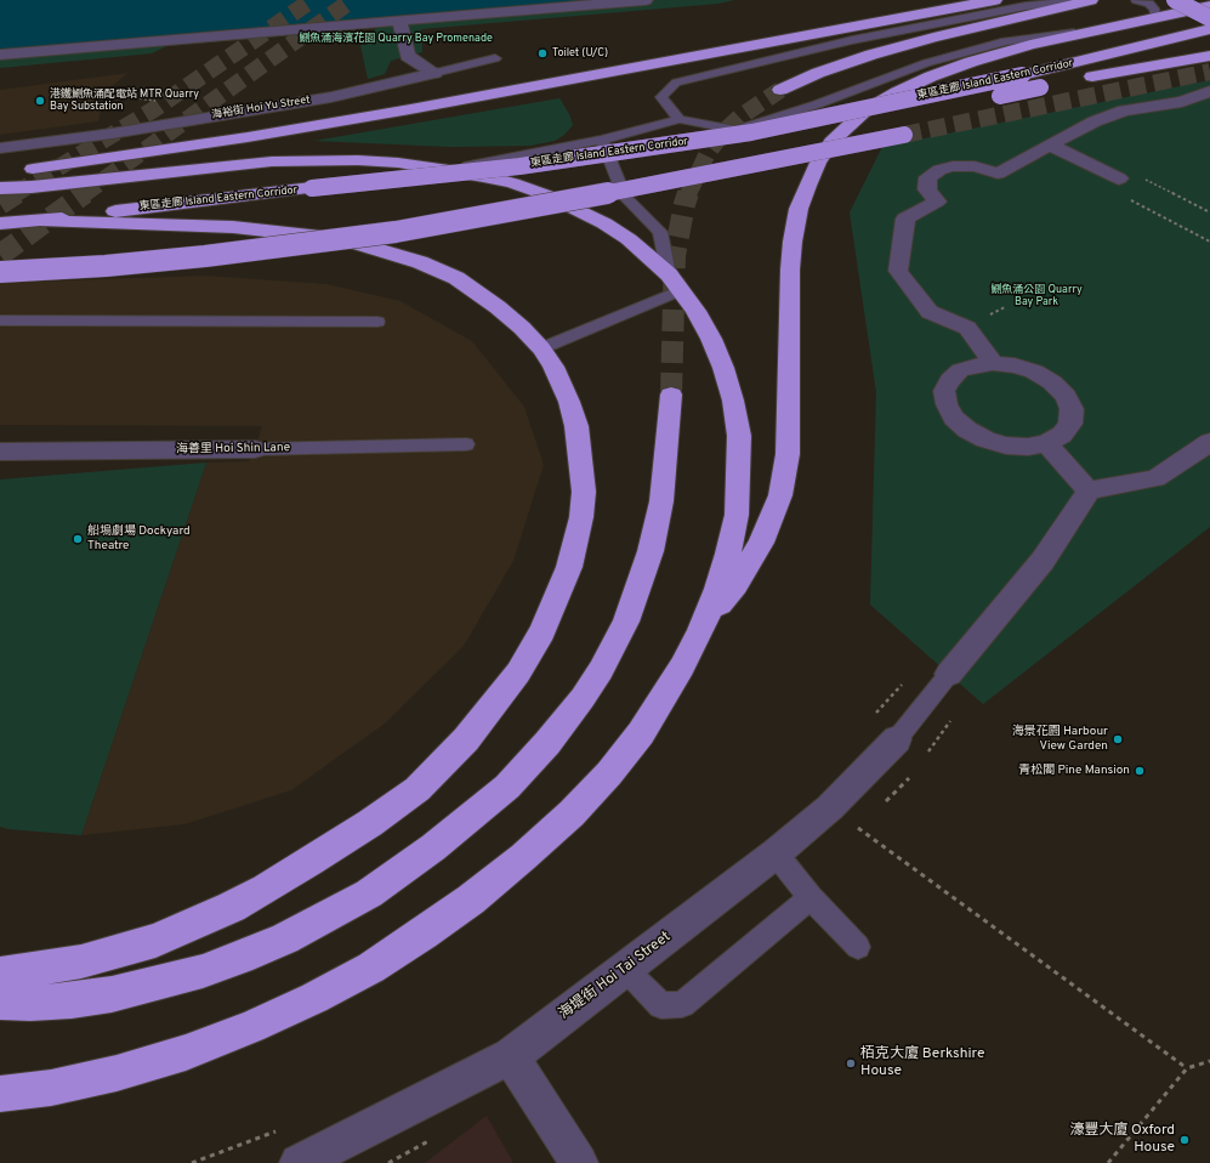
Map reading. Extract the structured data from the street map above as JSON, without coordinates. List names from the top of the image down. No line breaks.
{"streets":{"highway":["東區走廊 Island Eastern Corridor"],"street":["海裕街 Hoi Yu Street","海善里 Hoi Shin Lane","海堤街 Hoi Tai Street"]},"parks":["鰂魚涌海濱花園 Quarry Bay Promenade","鰂魚涌公園 Quarry Bay Park"],"places":["Toilet (U/C)","港鐵鰂魚涌配電站 MTR Quarry Bay Substation","船塢劇場 Dockyard Theatre","海景花園 Harbour View Garden","青松閣 Pine Mansion","栢克大廈 Berkshire House","濠豐大廈 Oxford House"]}
